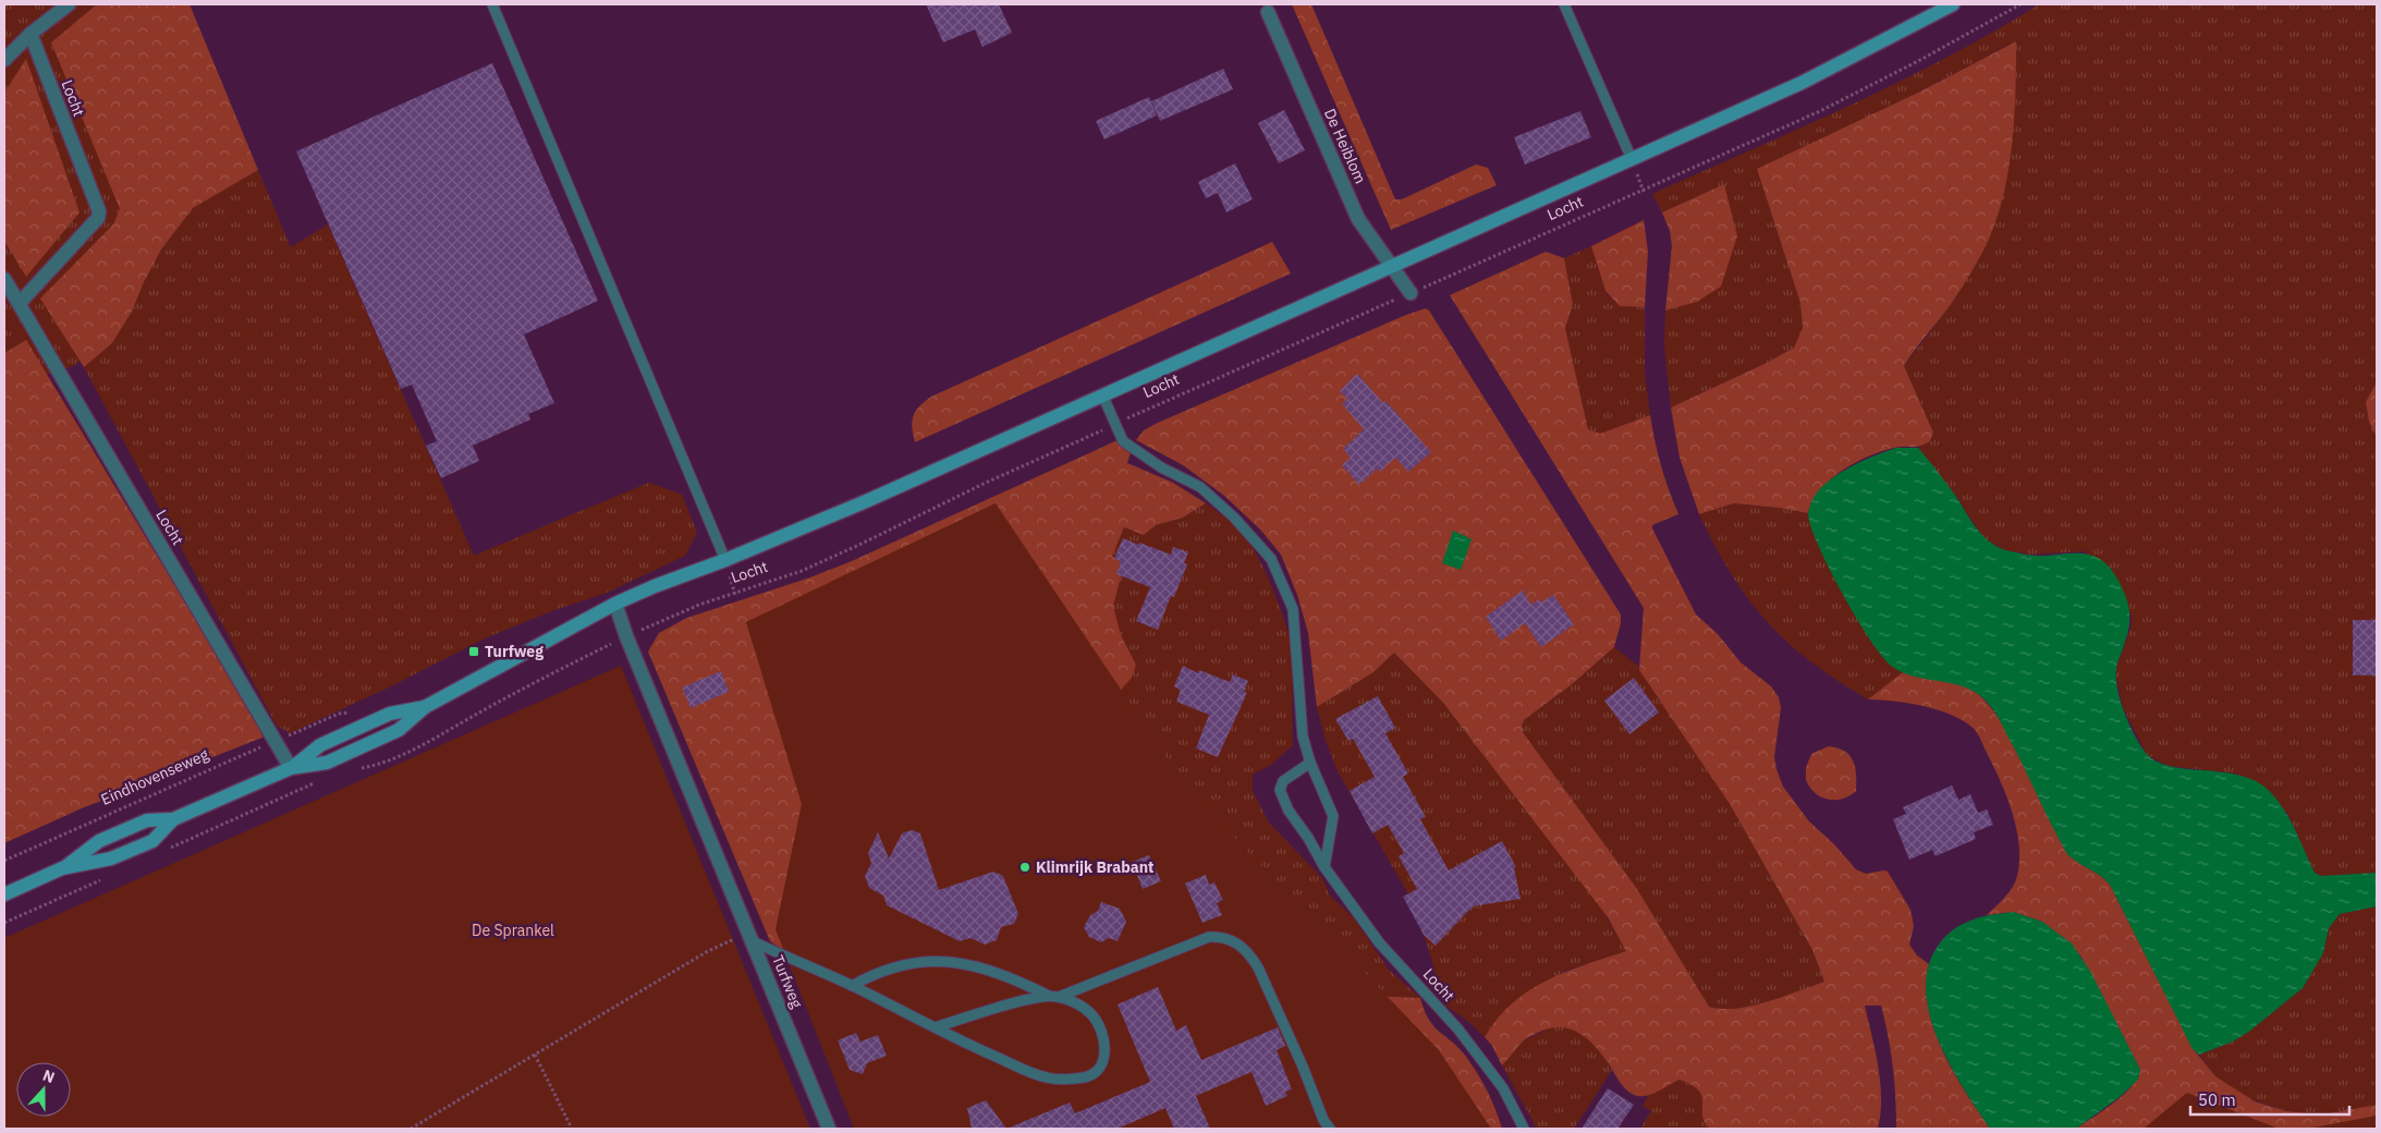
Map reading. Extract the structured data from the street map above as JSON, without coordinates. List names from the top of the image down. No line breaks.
{"streets":{"street":["Locht","De Heiblom","Turfweg"],"path":["Eindhovenseweg"]},"crossings":[["Locht","De Heiblom"],["Locht","Eindhovenseweg"],["Locht","Turfweg"]],"parks":["De Sprankel"],"places":{"transit":["Turfweg"],"other":["Klimrijk Brabant"]},"scale_bar":"50 m","north":"top"}
